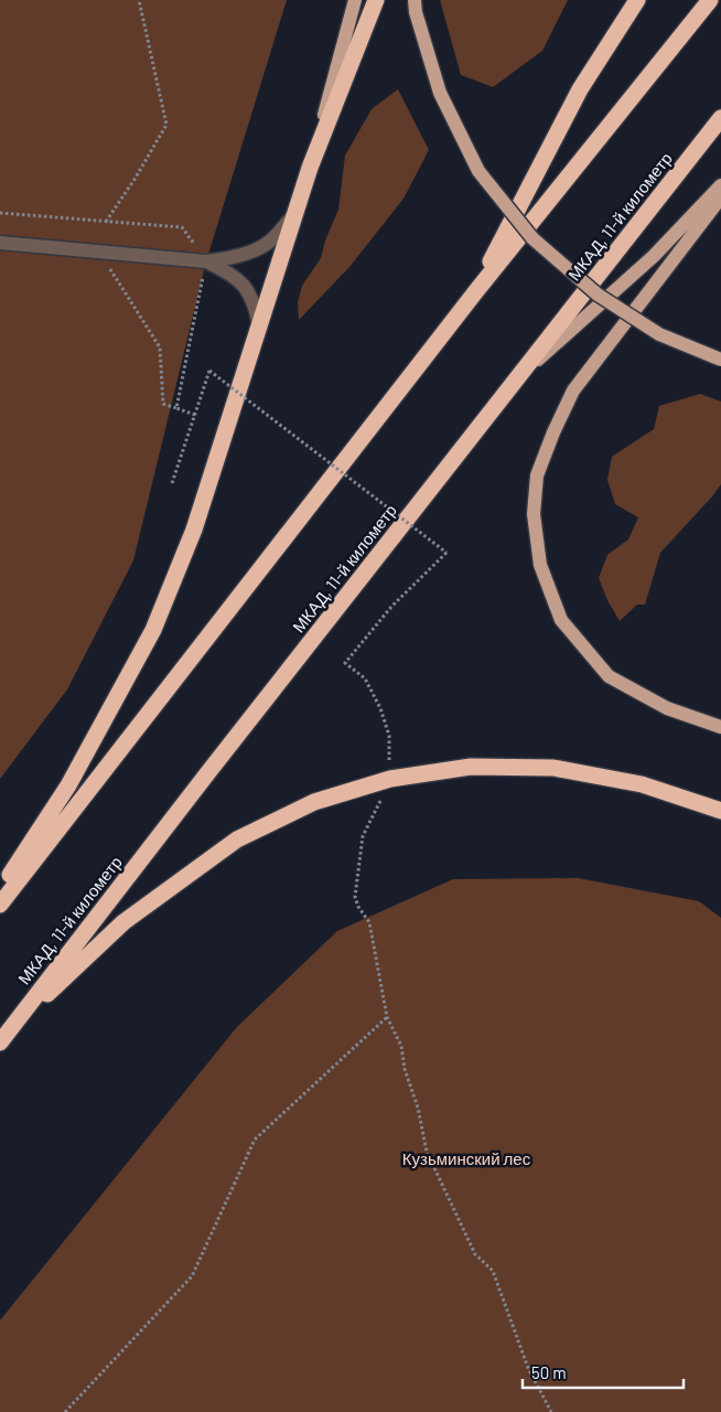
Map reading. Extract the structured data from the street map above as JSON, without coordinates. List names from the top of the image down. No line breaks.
{"streets":{"highway":["МКАД, 11-й километр"]},"parks":["Кузьминский лес"],"scale_bar":"50 m"}
